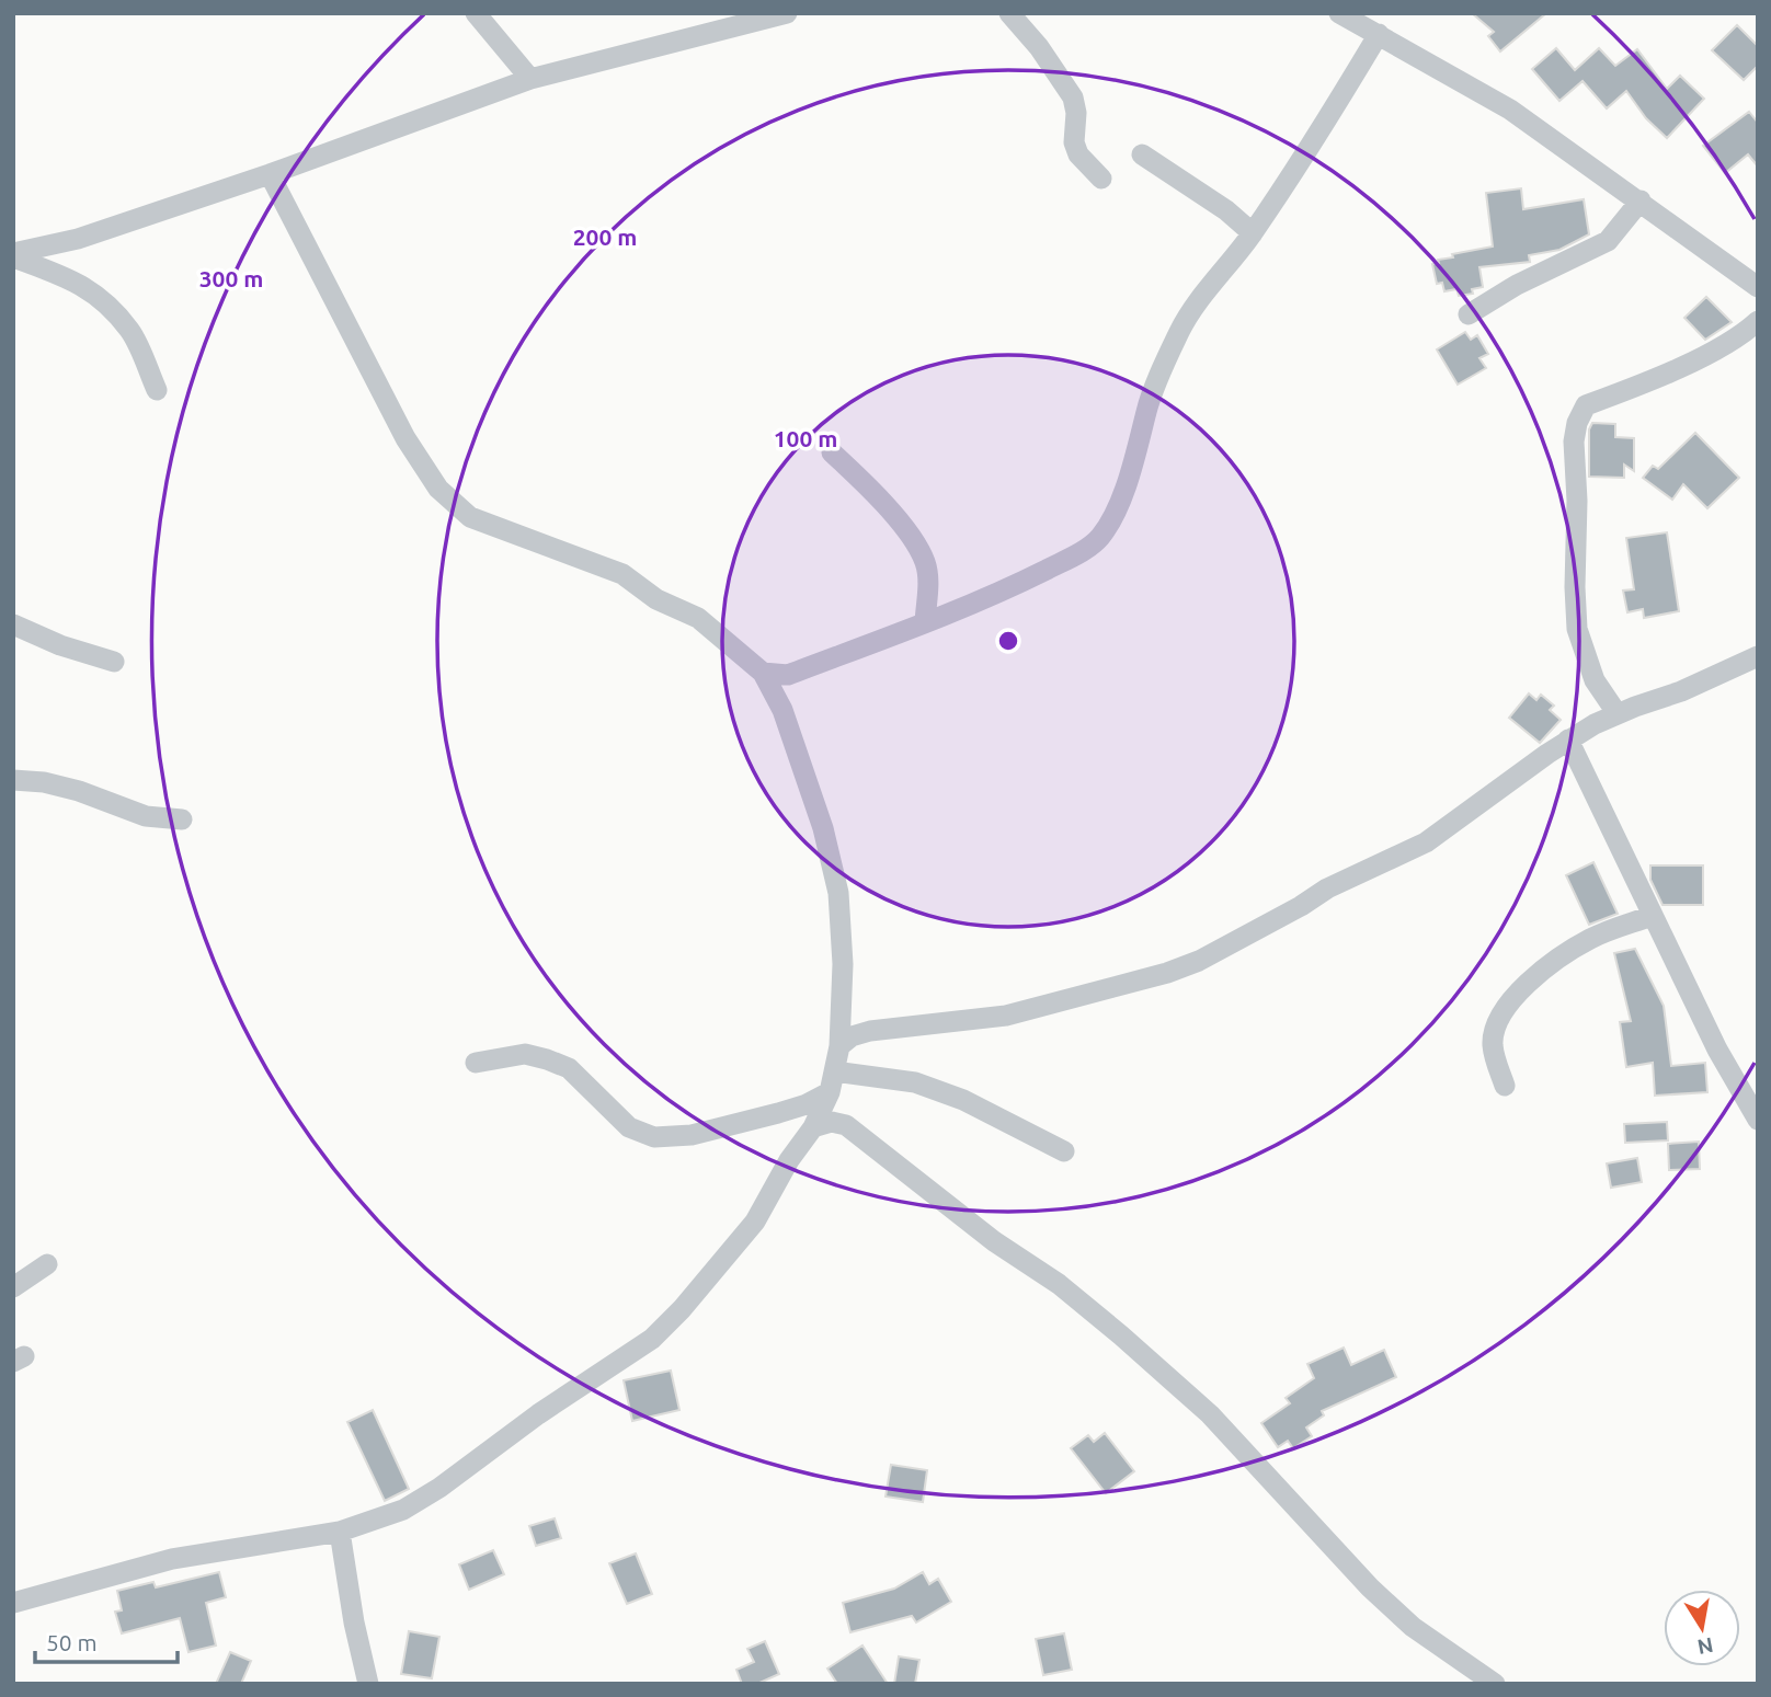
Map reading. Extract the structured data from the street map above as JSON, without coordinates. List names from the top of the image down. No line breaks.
{"scale_bar":"50 m","north":"bottom","rings":["200 m","300 m","100 m"]}
